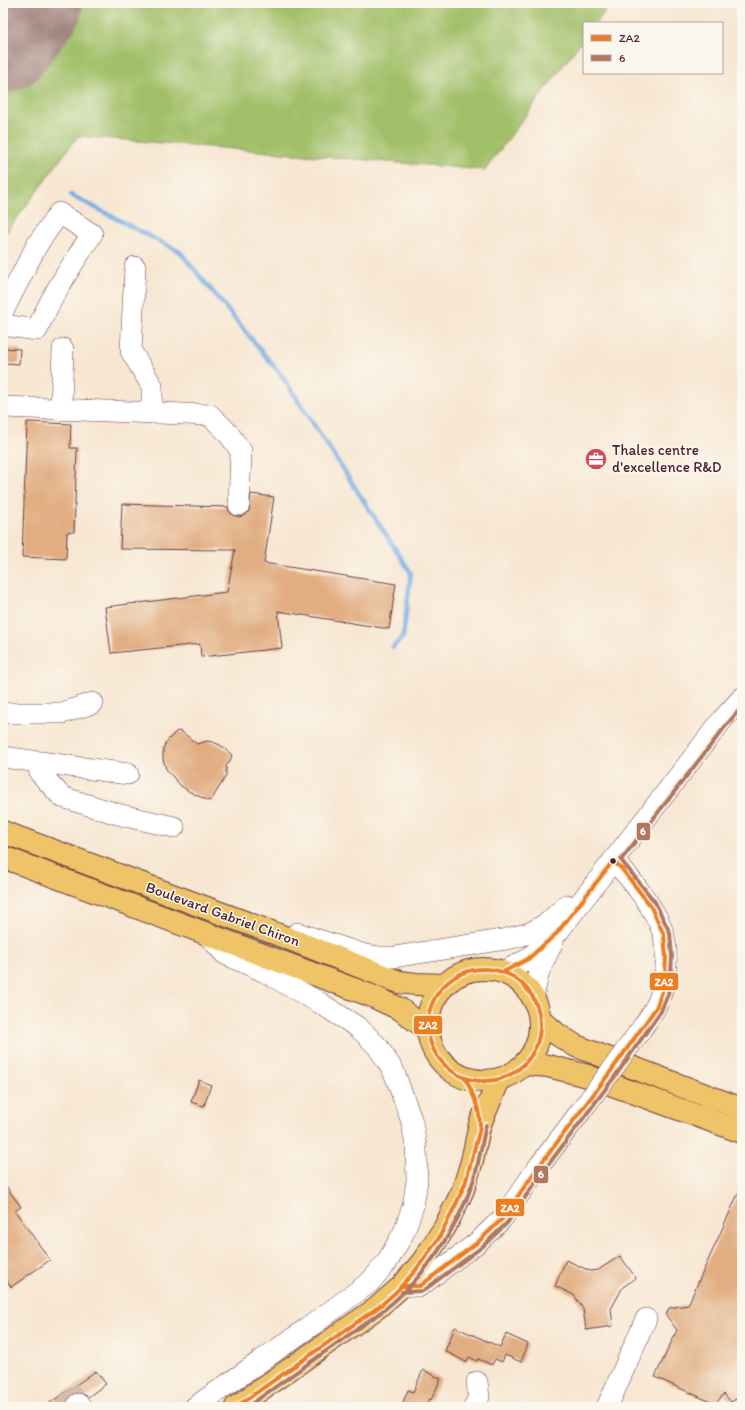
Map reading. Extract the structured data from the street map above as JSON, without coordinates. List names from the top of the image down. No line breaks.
{"streets":{"main road":["Boulevard Gabriel Chiron"]},"places":{"office":["Thales centre d'excellence R&D"]},"lines":["transit line 6","transit line ZA2"],"legend":["ZA2","6"]}
